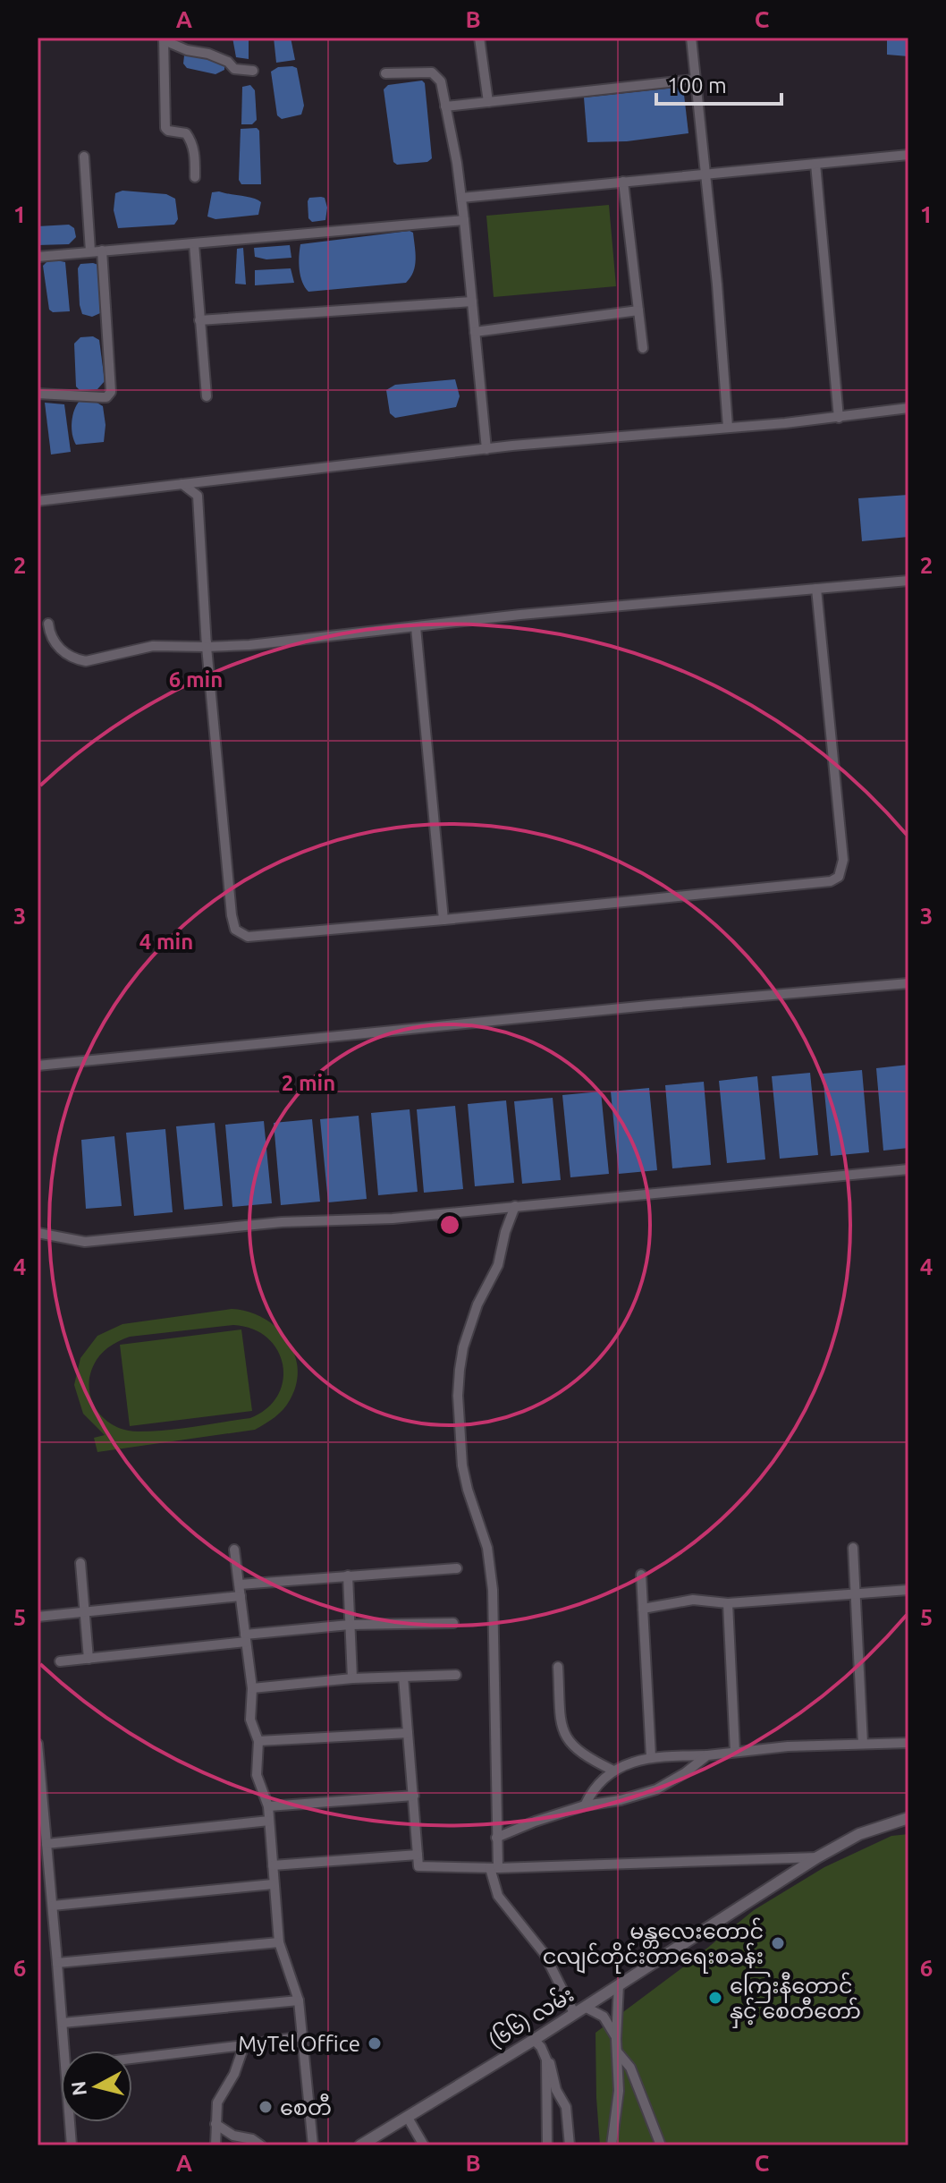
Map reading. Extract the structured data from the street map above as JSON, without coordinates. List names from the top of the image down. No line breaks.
{"streets":{"street":["(၆၆) လမ်း"]},"places":["မန္တလေးတောင် ငလျင်တိုင်းတာရေးစခန်း","ကြေးနီတောင် နှင့် စေတီတော်","MyTel Office","စေတီ"],"scale_bar":"100 m","north":"left","grid":{"columns":["A","B","C"],"rows":["1","2","3","4","5","6"]},"rings":["6 min","4 min","2 min"]}
